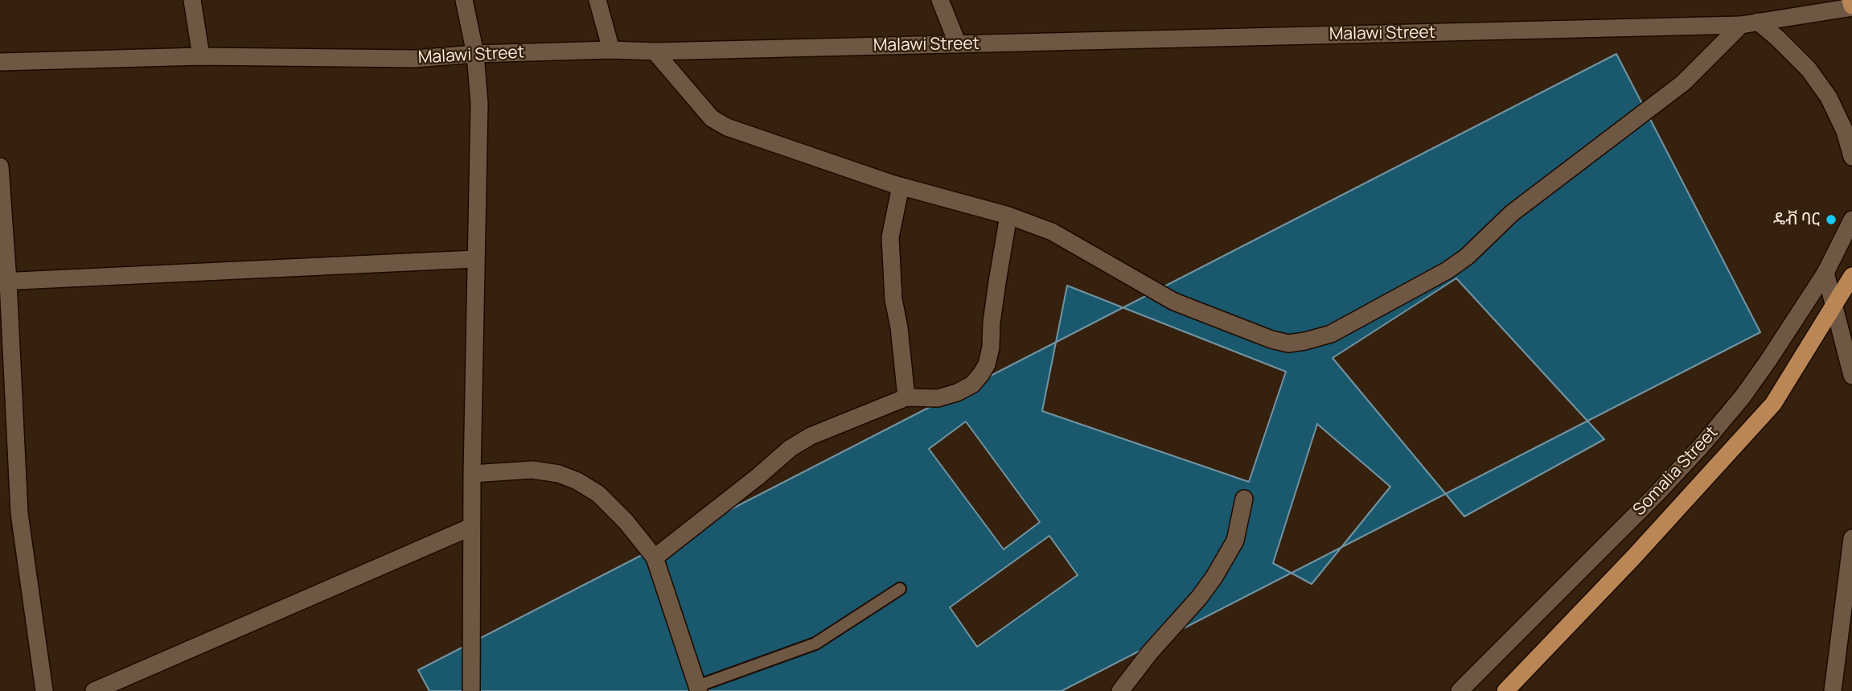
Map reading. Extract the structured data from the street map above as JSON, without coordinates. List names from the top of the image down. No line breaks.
{"streets":{"street":["Malawi Street","Somalia Street"]},"places":["ዴቭ ባር"]}
